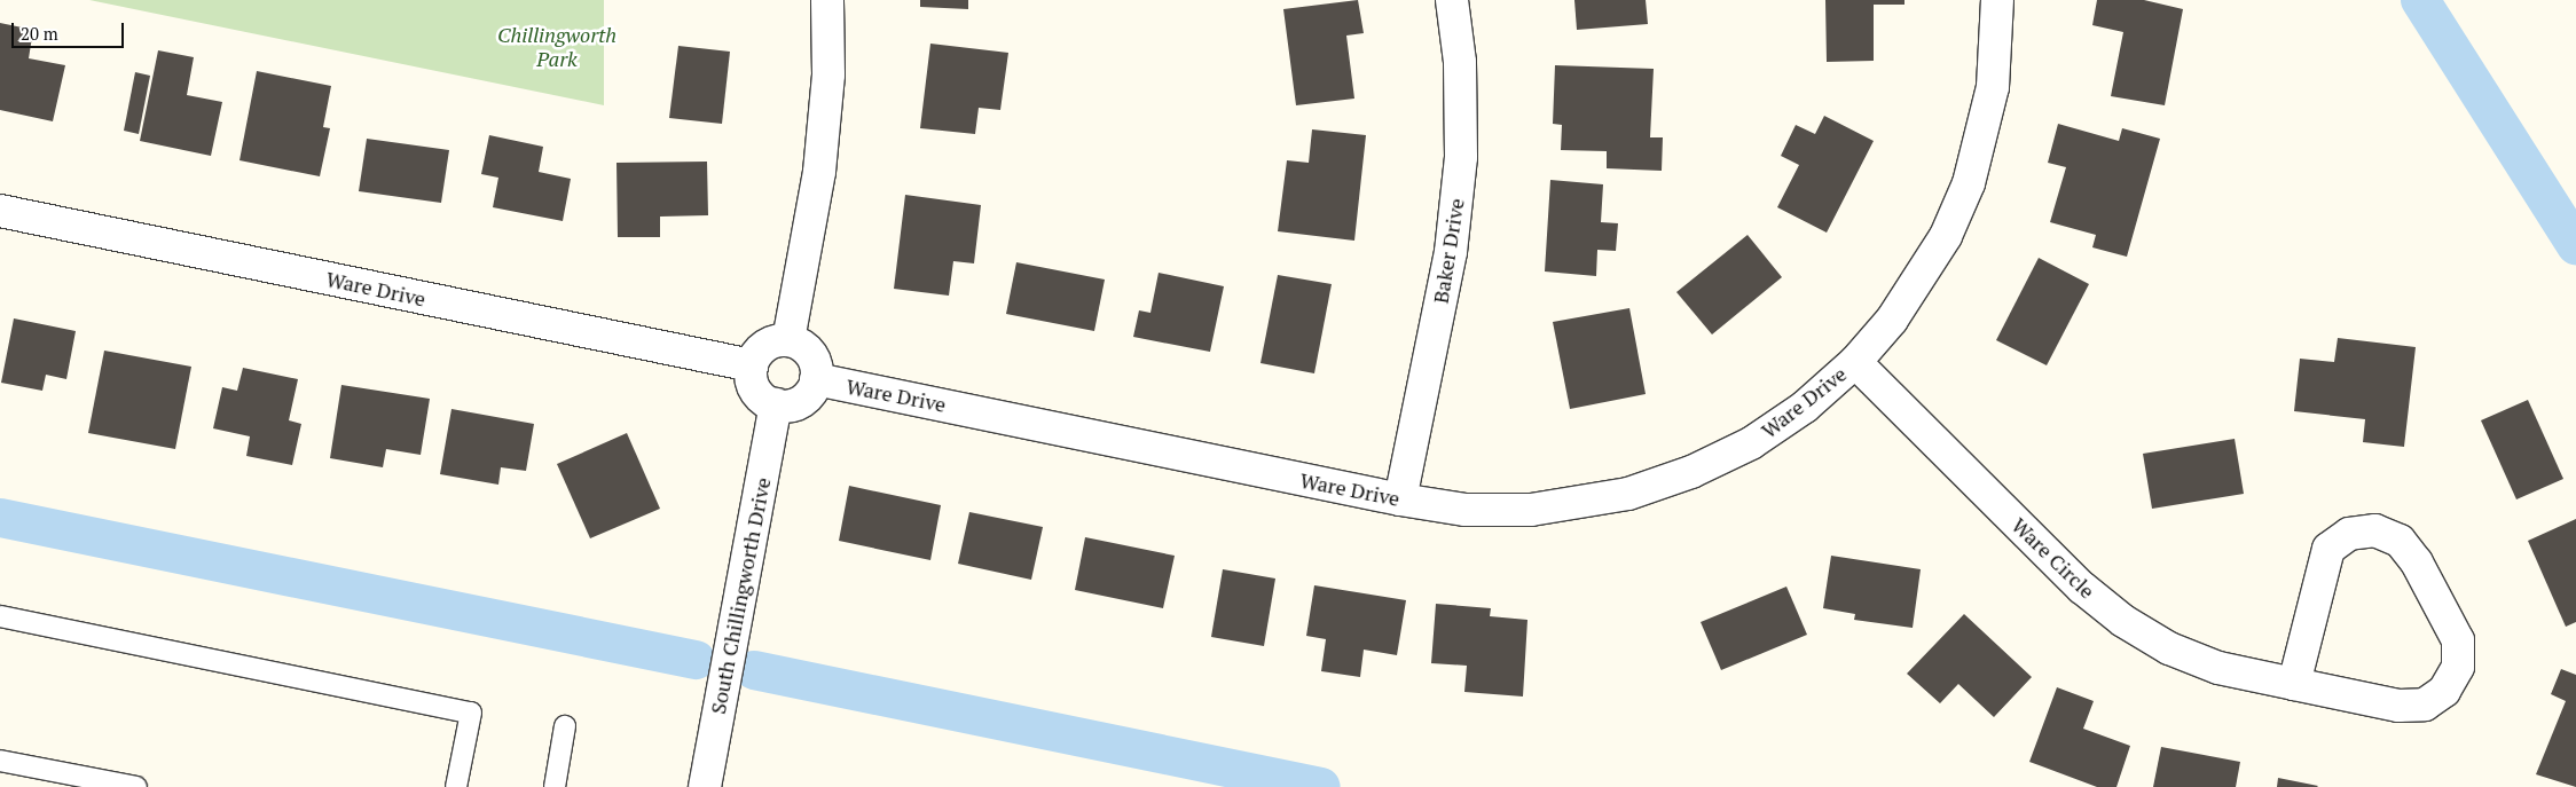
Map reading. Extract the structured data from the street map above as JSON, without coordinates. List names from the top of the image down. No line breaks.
{"streets":{"street":["Baker Drive","Ware Drive","Ware Circle","South Chillingworth Drive"]},"crossings":[["Baker Drive","Ware Drive"],["Ware Drive","Ware Circle"],["Ware Drive","South Chillingworth Drive"]],"parks":["Chillingworth Park"],"scale_bar":"20 m"}
